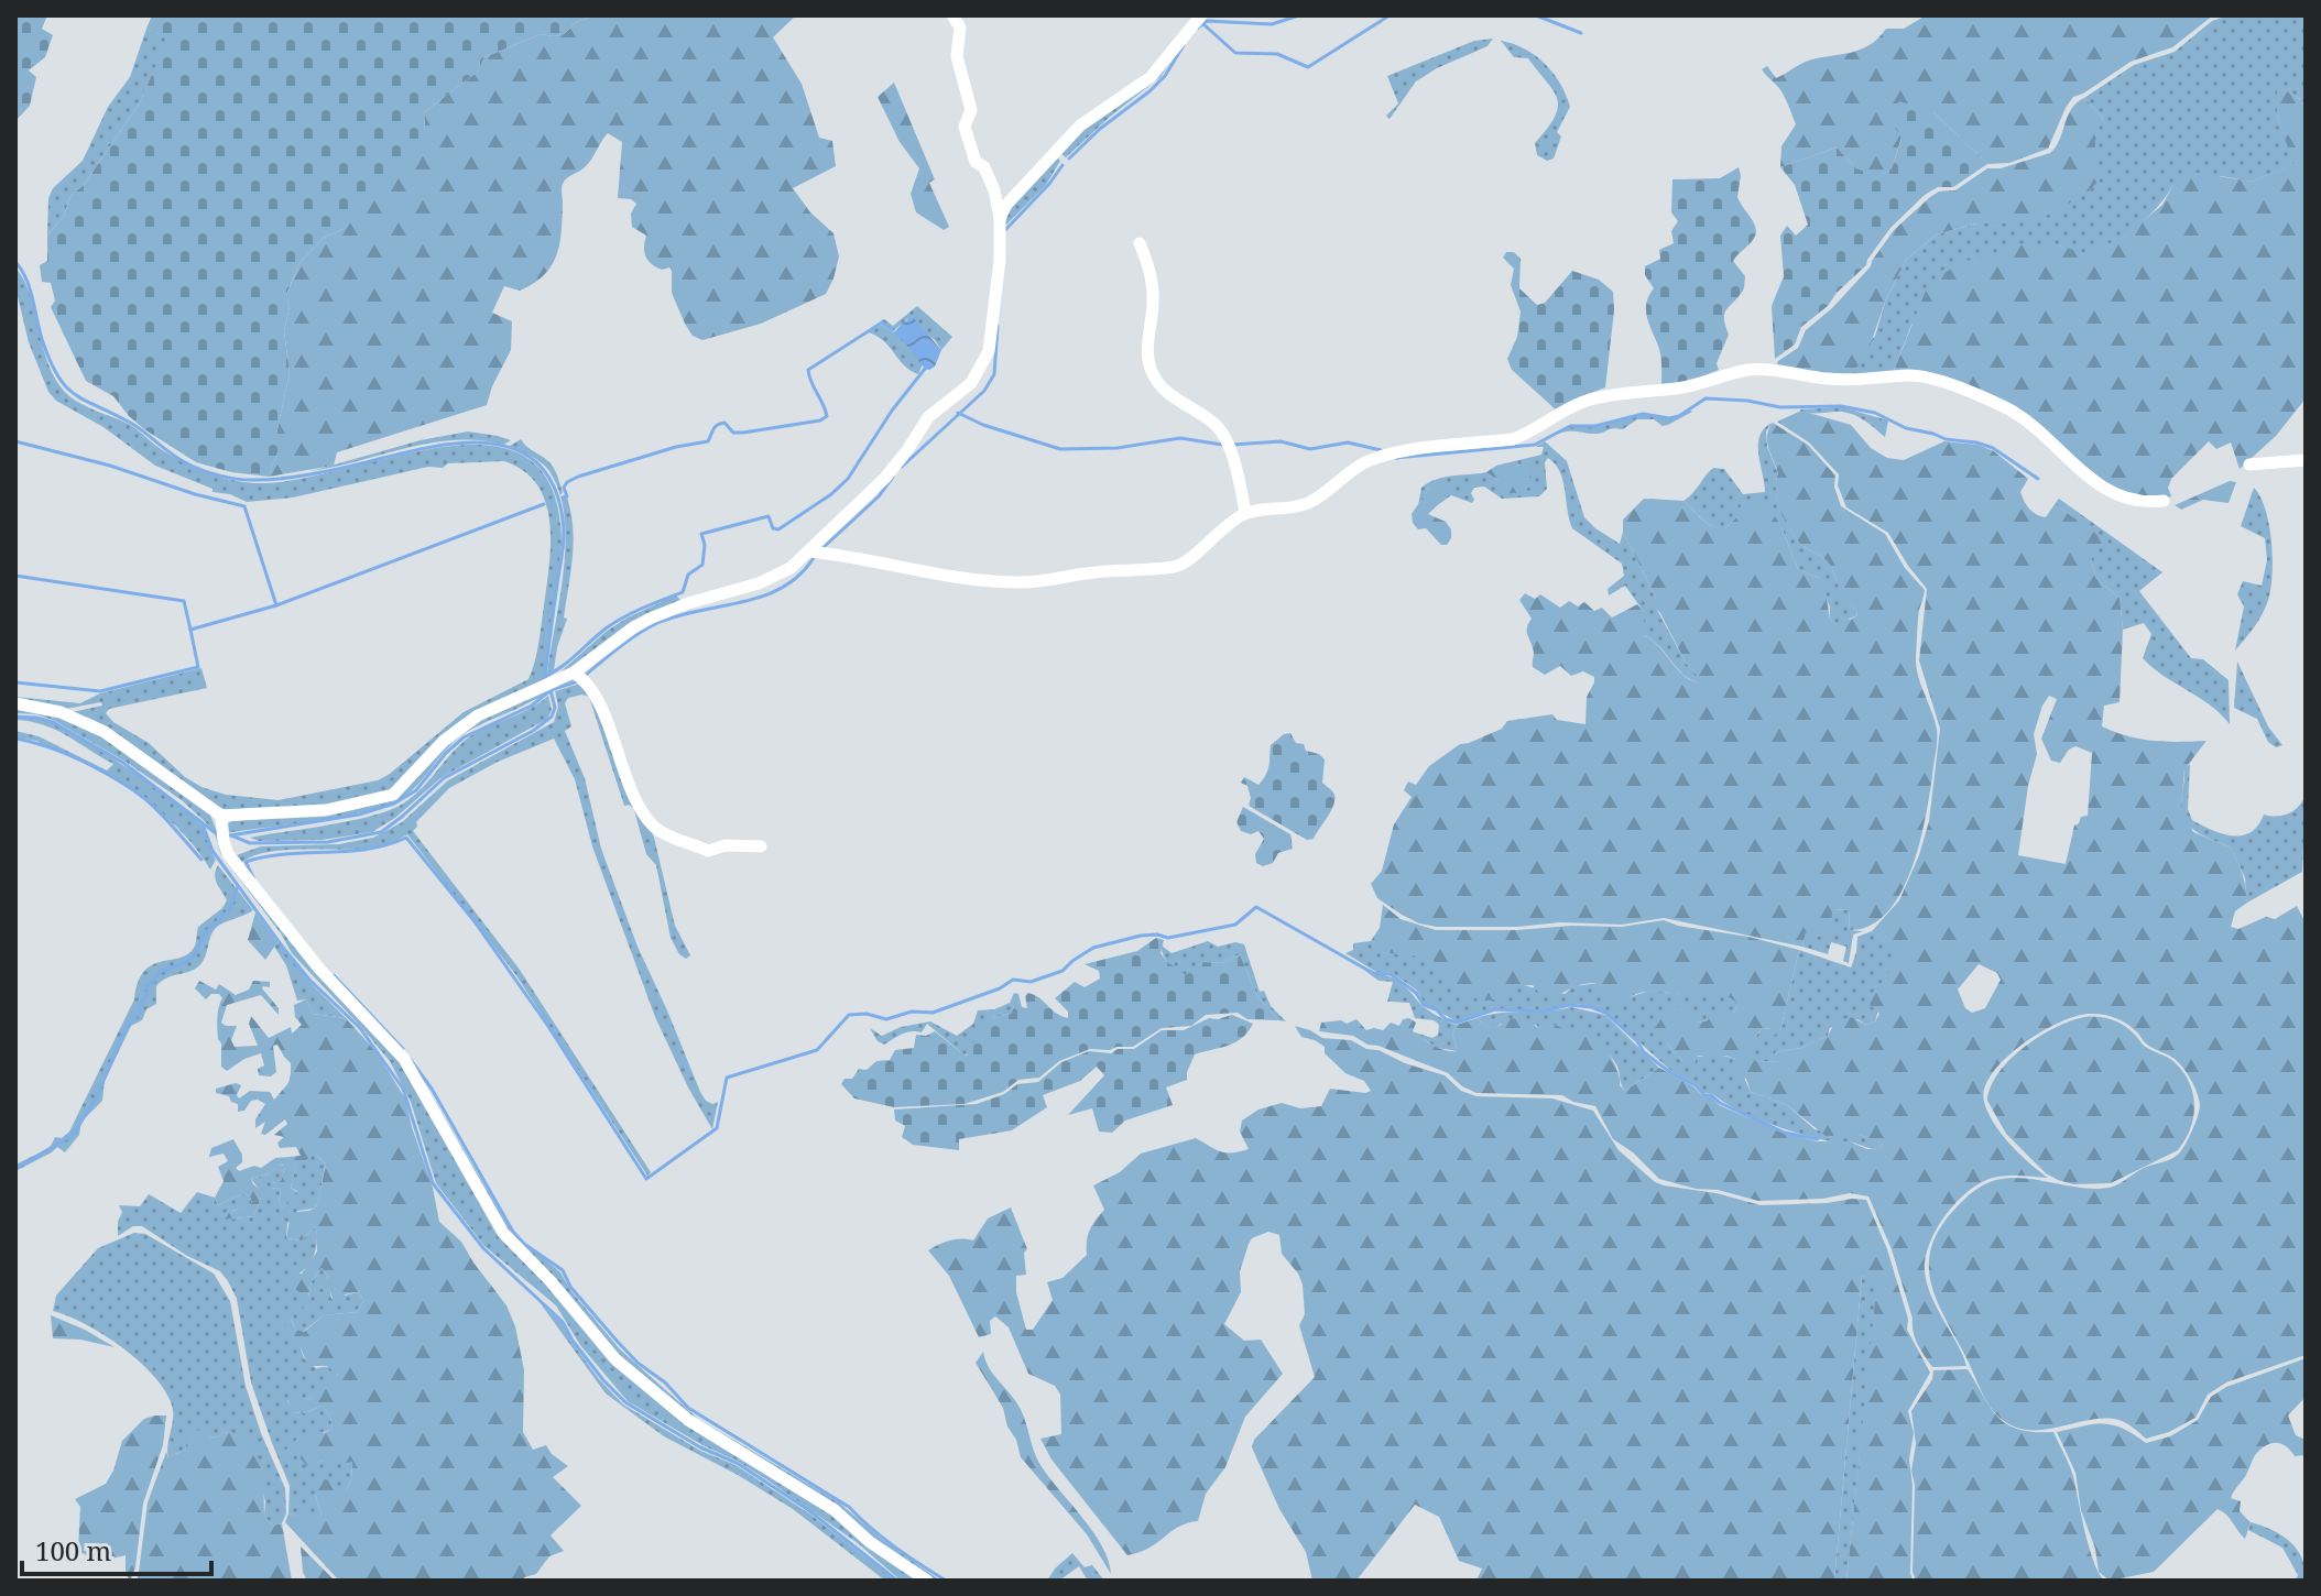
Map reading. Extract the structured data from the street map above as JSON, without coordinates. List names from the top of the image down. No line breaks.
{"scale_bar":"100 m"}
